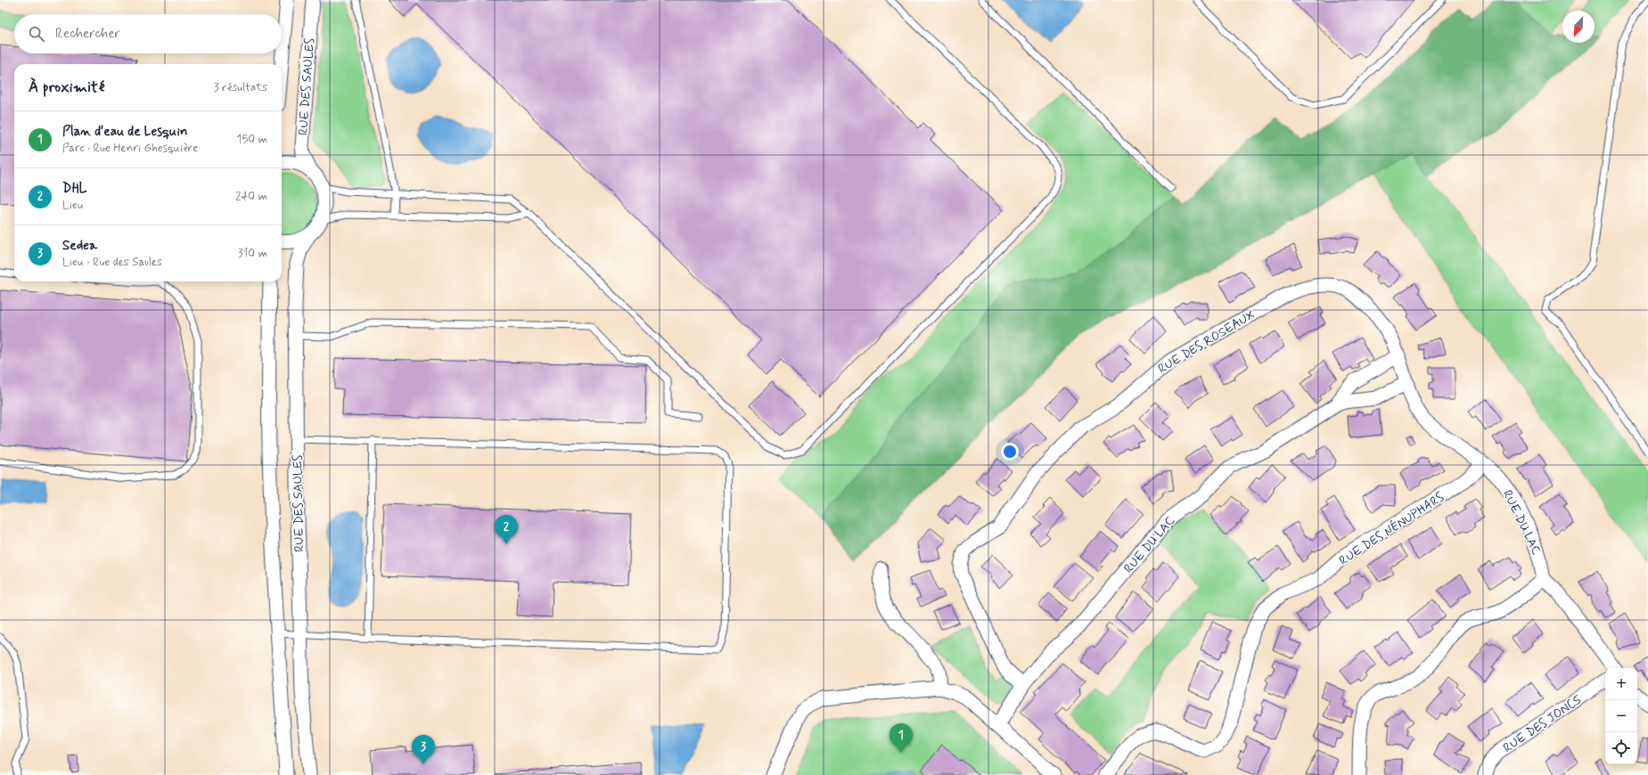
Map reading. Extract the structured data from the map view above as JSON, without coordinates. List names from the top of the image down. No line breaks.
{"streets":{"street":["RUE DES SAULES","RUE DES ROSEAUX","RUE DU LAC","RUE DES NÉNUPHARS","RUE DES JONCS"]},"crossings":[["RUE DES ROSEAUX","RUE DU LAC"],["RUE DU LAC","RUE DES NÉNUPHARS"]],"north":"bottom left","page":{"search":"Rechercher","heading":["À proximité","3 résultats"],"list":[{"mark":"1","name":"Plan d'eau de Lesquin","note":"Parc · Rue Henri Ghesquière","value":"150 m"},{"mark":"2","name":"DHL","note":"Lieu","value":"240 m"},{"mark":"3","name":"Sedea","note":"Lieu · Rue des Saules","value":"310 m"}],"pins":["2","1","3"],"map_buttons":["+","−"]}}
